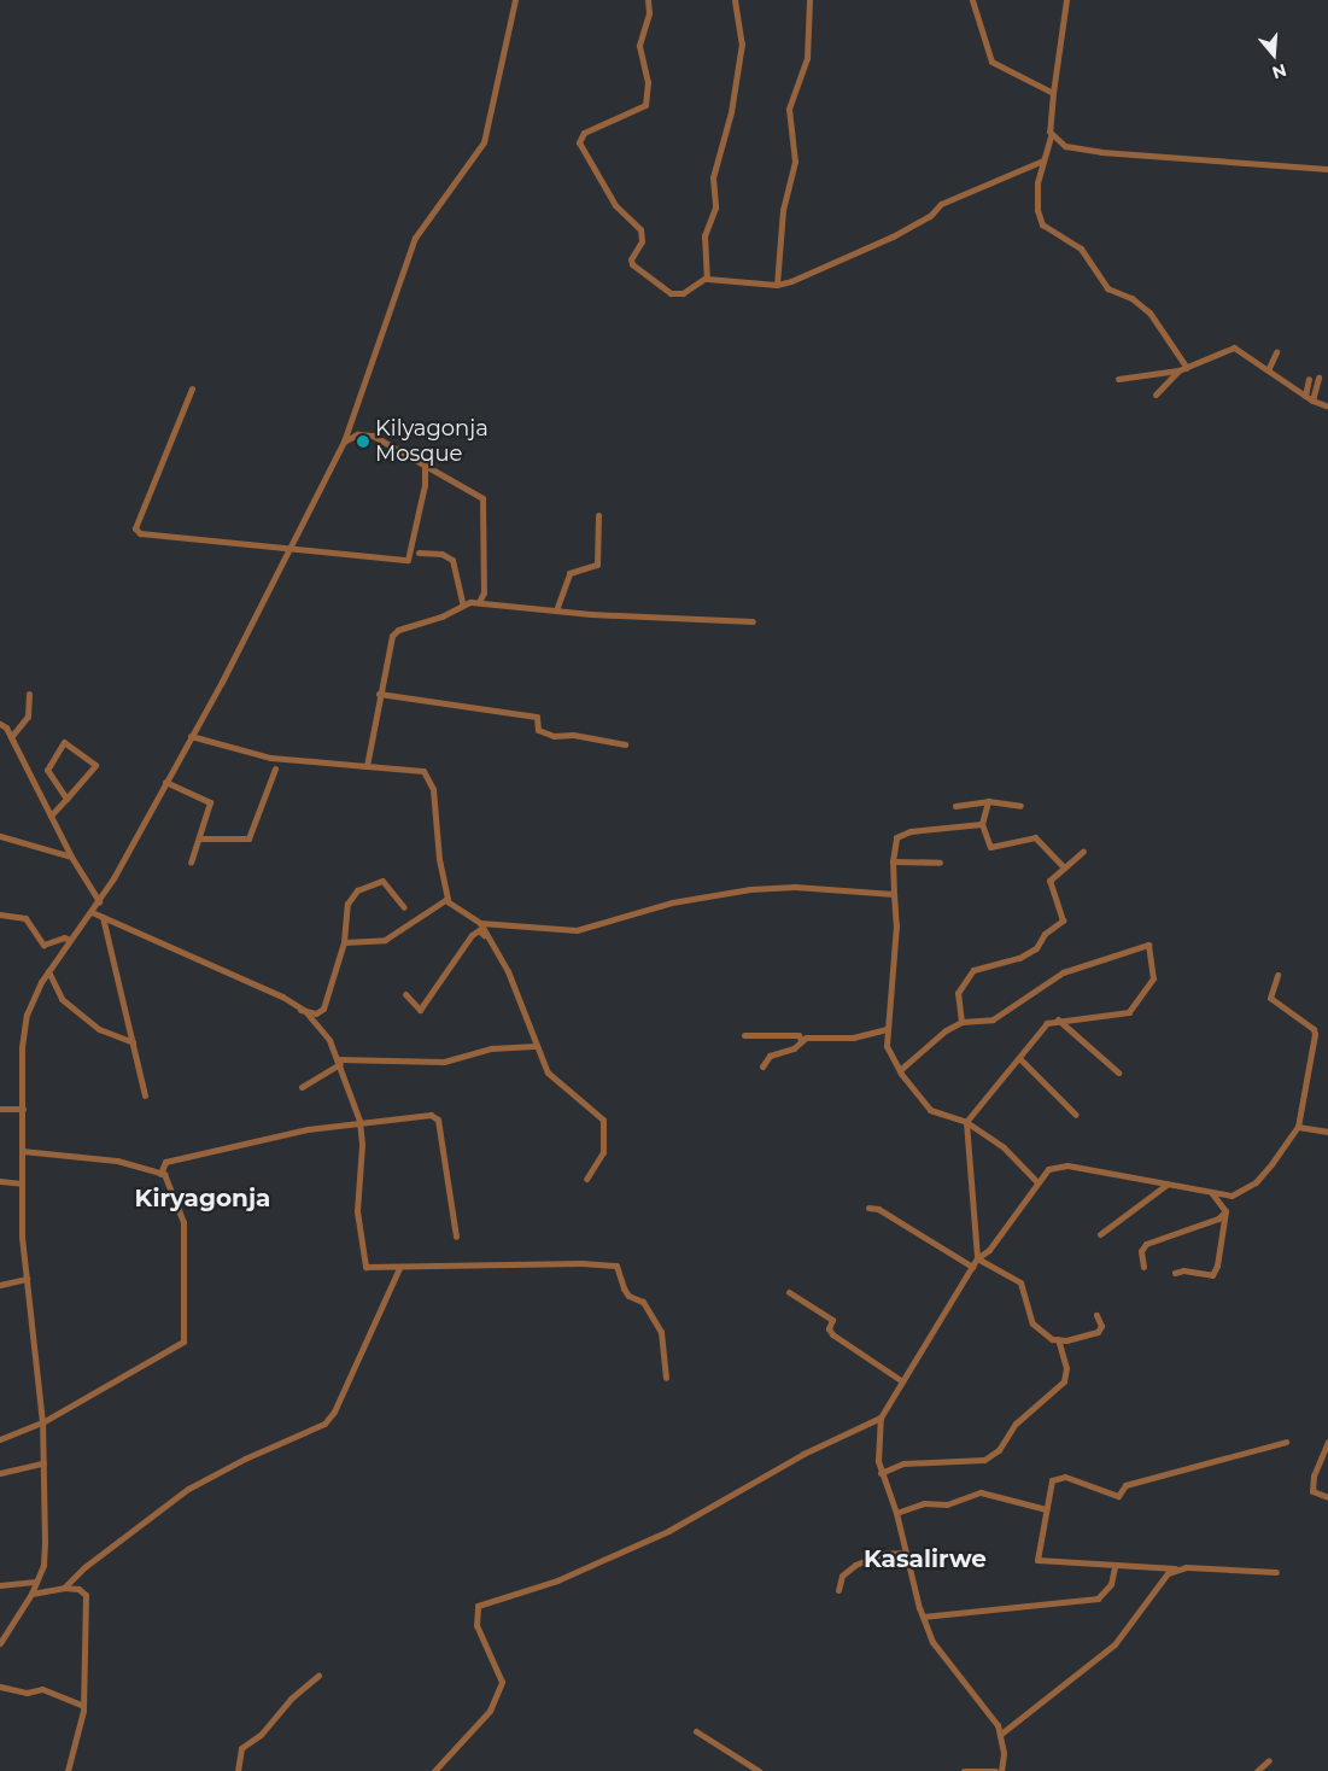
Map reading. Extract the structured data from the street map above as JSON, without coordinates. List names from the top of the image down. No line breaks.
{"districts":["Kiryagonja","Kasalirwe"],"places":["Kilyagonja Mosque"],"north":"bottom"}
